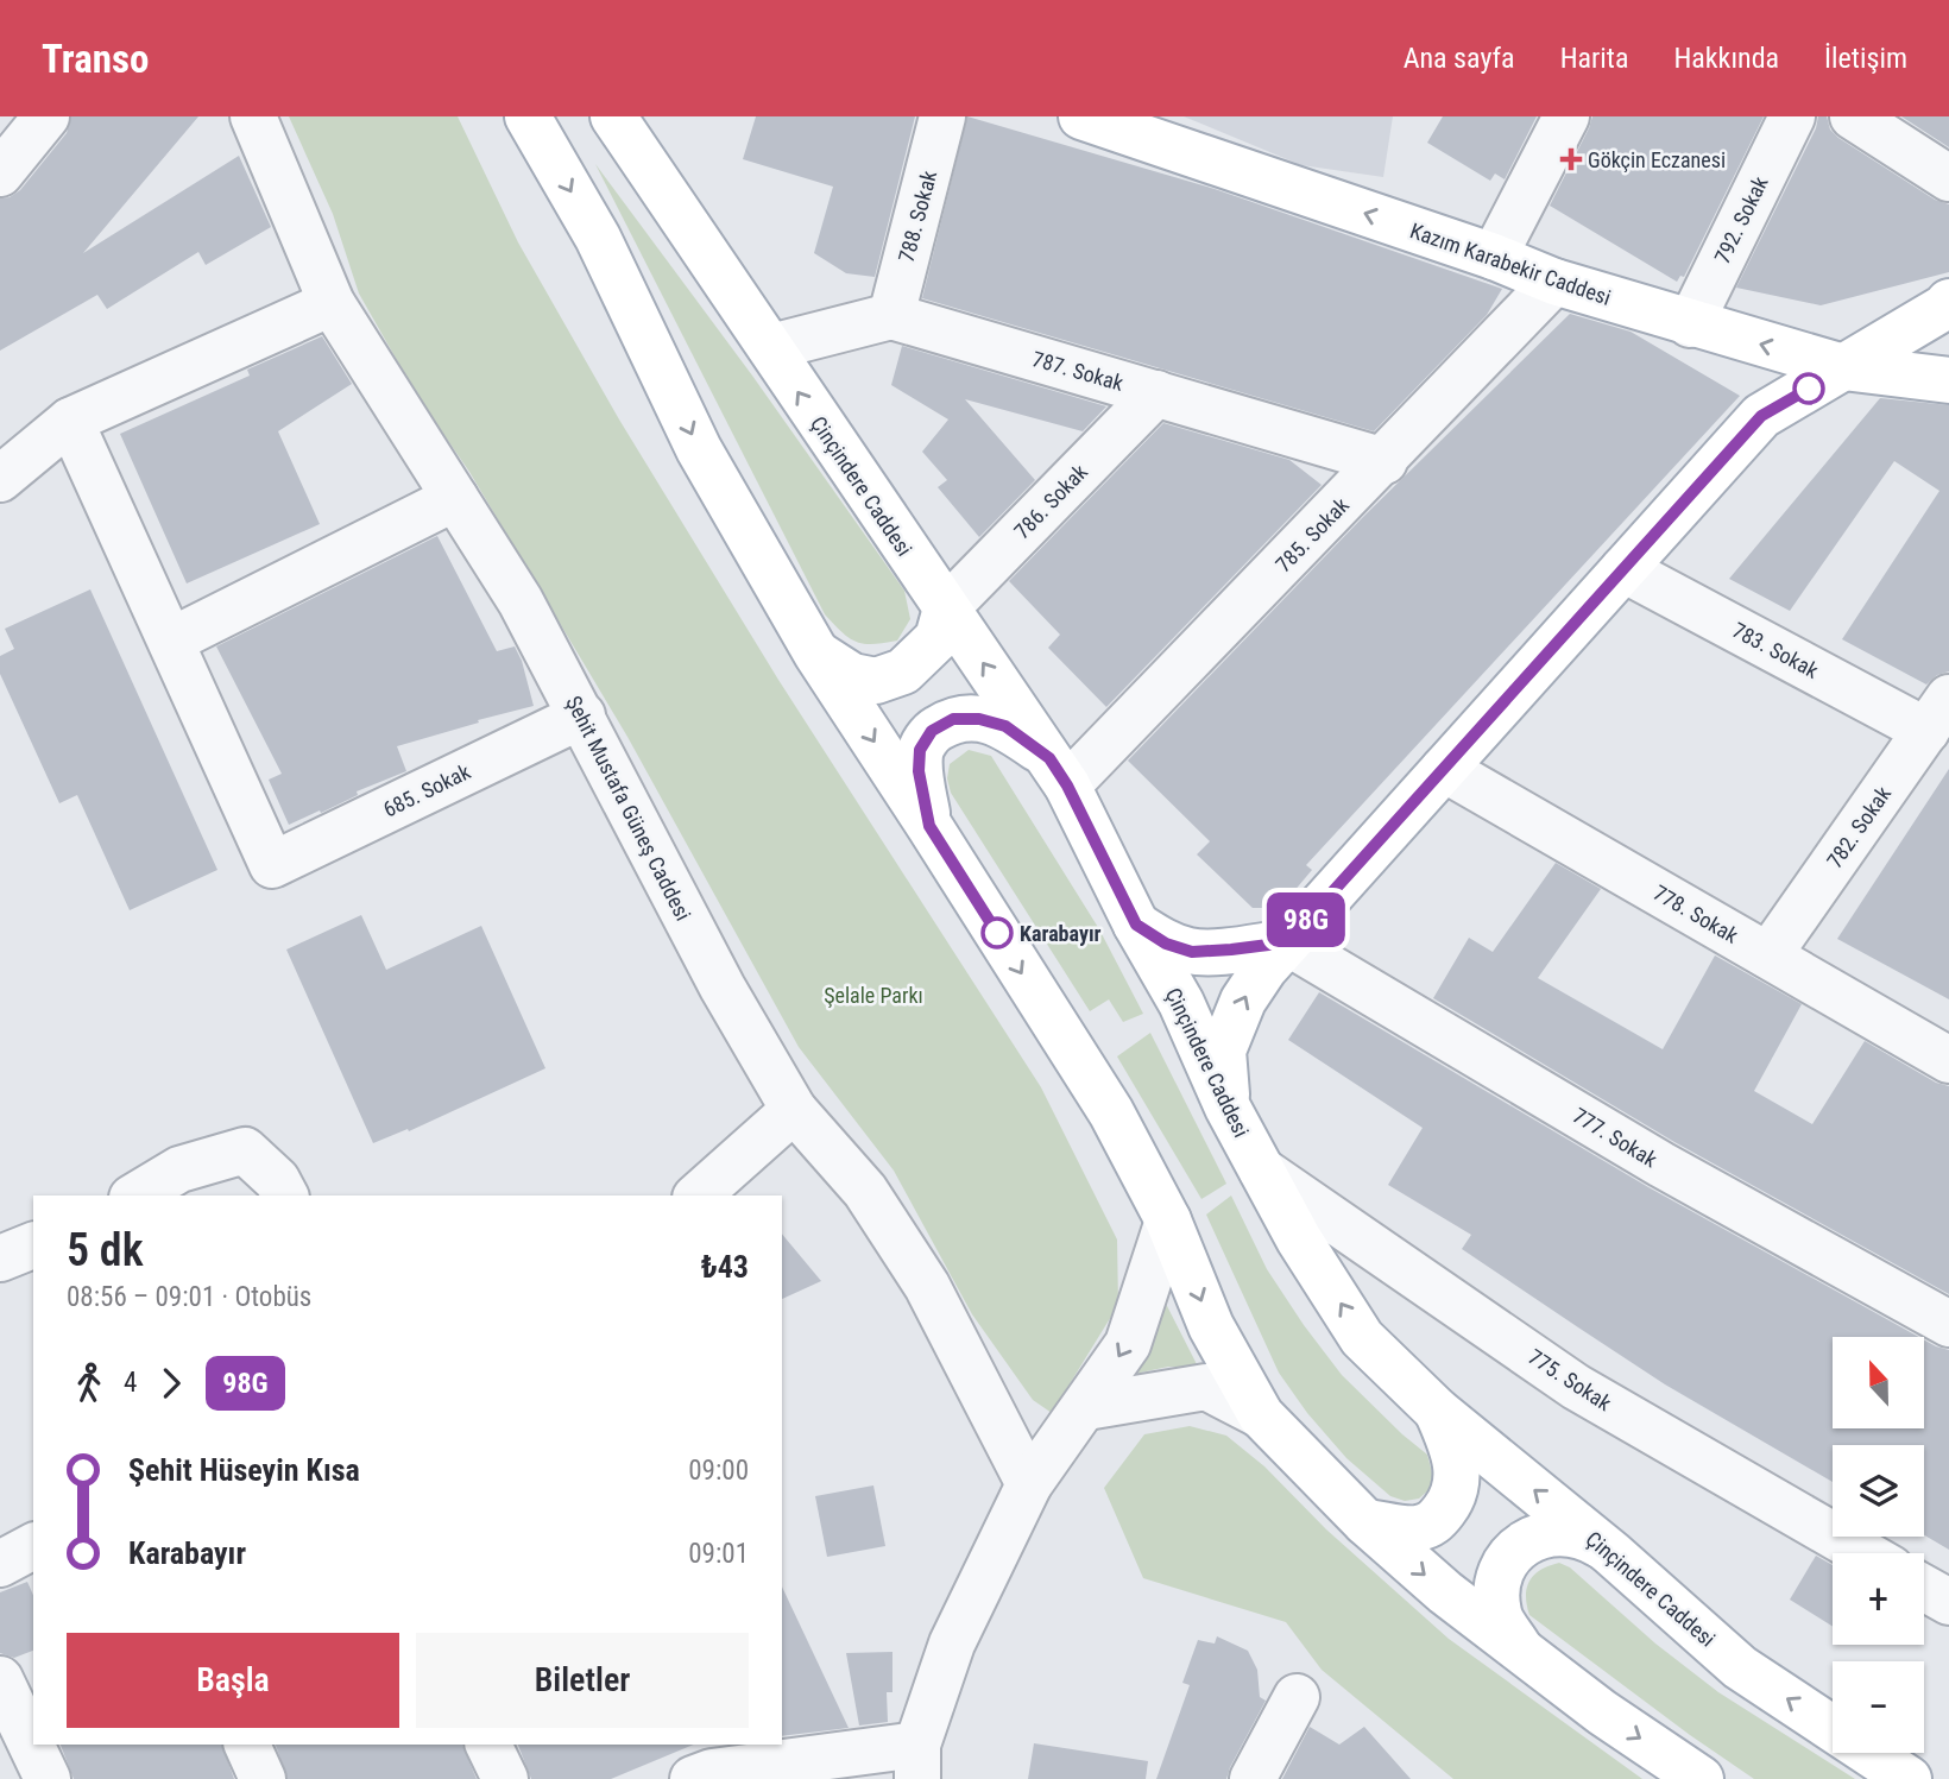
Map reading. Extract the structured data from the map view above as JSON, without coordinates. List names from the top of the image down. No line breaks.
{"streets":{"main road":["Kazım Karabekir Caddesi","Çinçindere Caddesi"],"street":["788. Sokak","792. Sokak","787. Sokak","786. Sokak","785. Sokak","783. Sokak","685. Sokak","Şehit Mustafa Güneş Caddesi","782. Sokak","778. Sokak","777. Sokak","775. Sokak"]},"crossings":[["788. Sokak","787. Sokak"],["792. Sokak","Kazım Karabekir Caddesi"],["Kazım Karabekir Caddesi","785. Sokak"],["787. Sokak","786. Sokak"],["787. Sokak","785. Sokak"],["Çinçindere Caddesi","786. Sokak"],["Çinçindere Caddesi","785. Sokak"],["Çinçindere Caddesi","775. Sokak"],["783. Sokak","782. Sokak"],["685. Sokak","Şehit Mustafa Güneş Caddesi"],["782. Sokak","778. Sokak"]],"one_way":["Kazım Karabekir Caddesi"],"parks":["Şelale Parkı"],"places":{"health":["Gökçin Eczanesi"],"other":["Karabayır"]},"lines":["bus line 98G"],"north":"top","page":{"header":"Transo","nav":["Ana sayfa","Harita","Hakkında","İletişim"],"on_map":"98G","heading":["5 dk","08:56 – 09:01 · Otobüs","₺43"],"map_buttons":["+","−"],"legs":["4","98G"],"list":[{"name":"Şehit Hüseyin Kısa","value":"09:00"},{"name":"Karabayır","value":"09:01"}],"buttons":["Başla","Biletler"]}}
